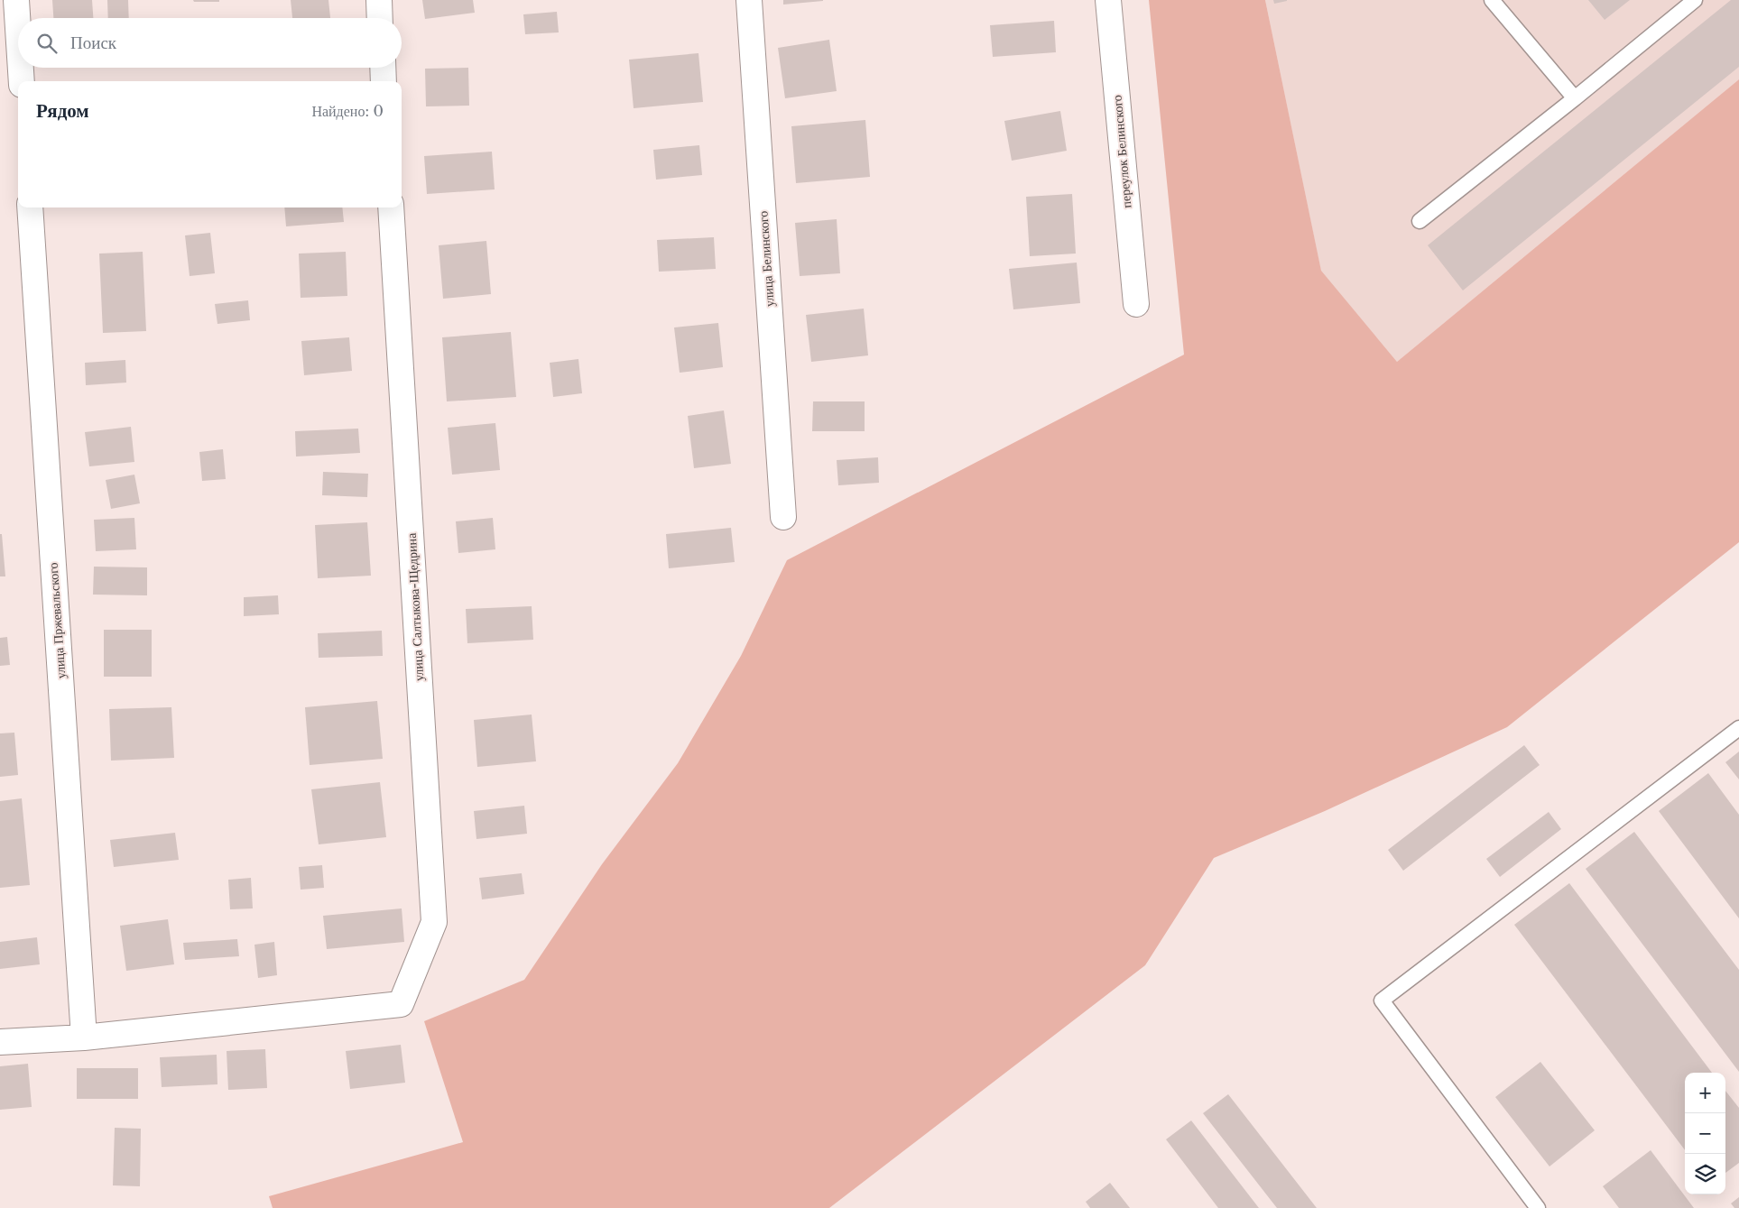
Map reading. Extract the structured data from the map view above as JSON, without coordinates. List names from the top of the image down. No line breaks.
{"streets":{"street":["переулок Белинского","улица Белинского","улица Салтыкова-Щедрина","улица Пржевальского"]},"crossings":[["улица Салтыкова-Щедрина","улица Пржевальского"]],"page":{"search":"Поиск","heading":["Рядом","Найдено: 0"],"map_buttons":["+","−"]}}
